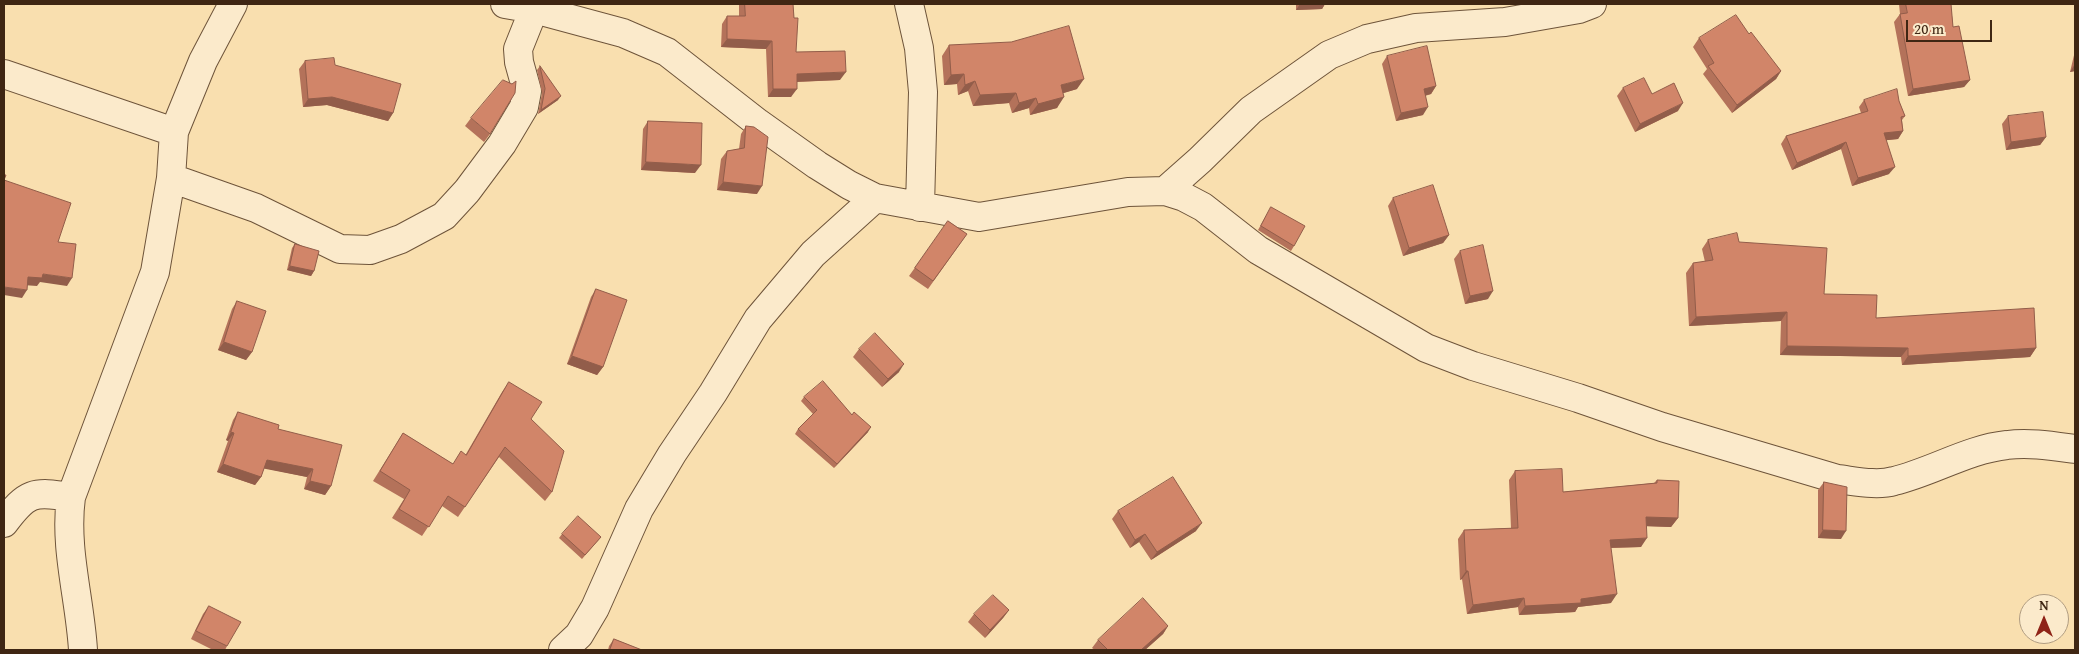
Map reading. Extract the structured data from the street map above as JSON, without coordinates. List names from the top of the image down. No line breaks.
{"scale_bar":"20 m","north":"top"}
